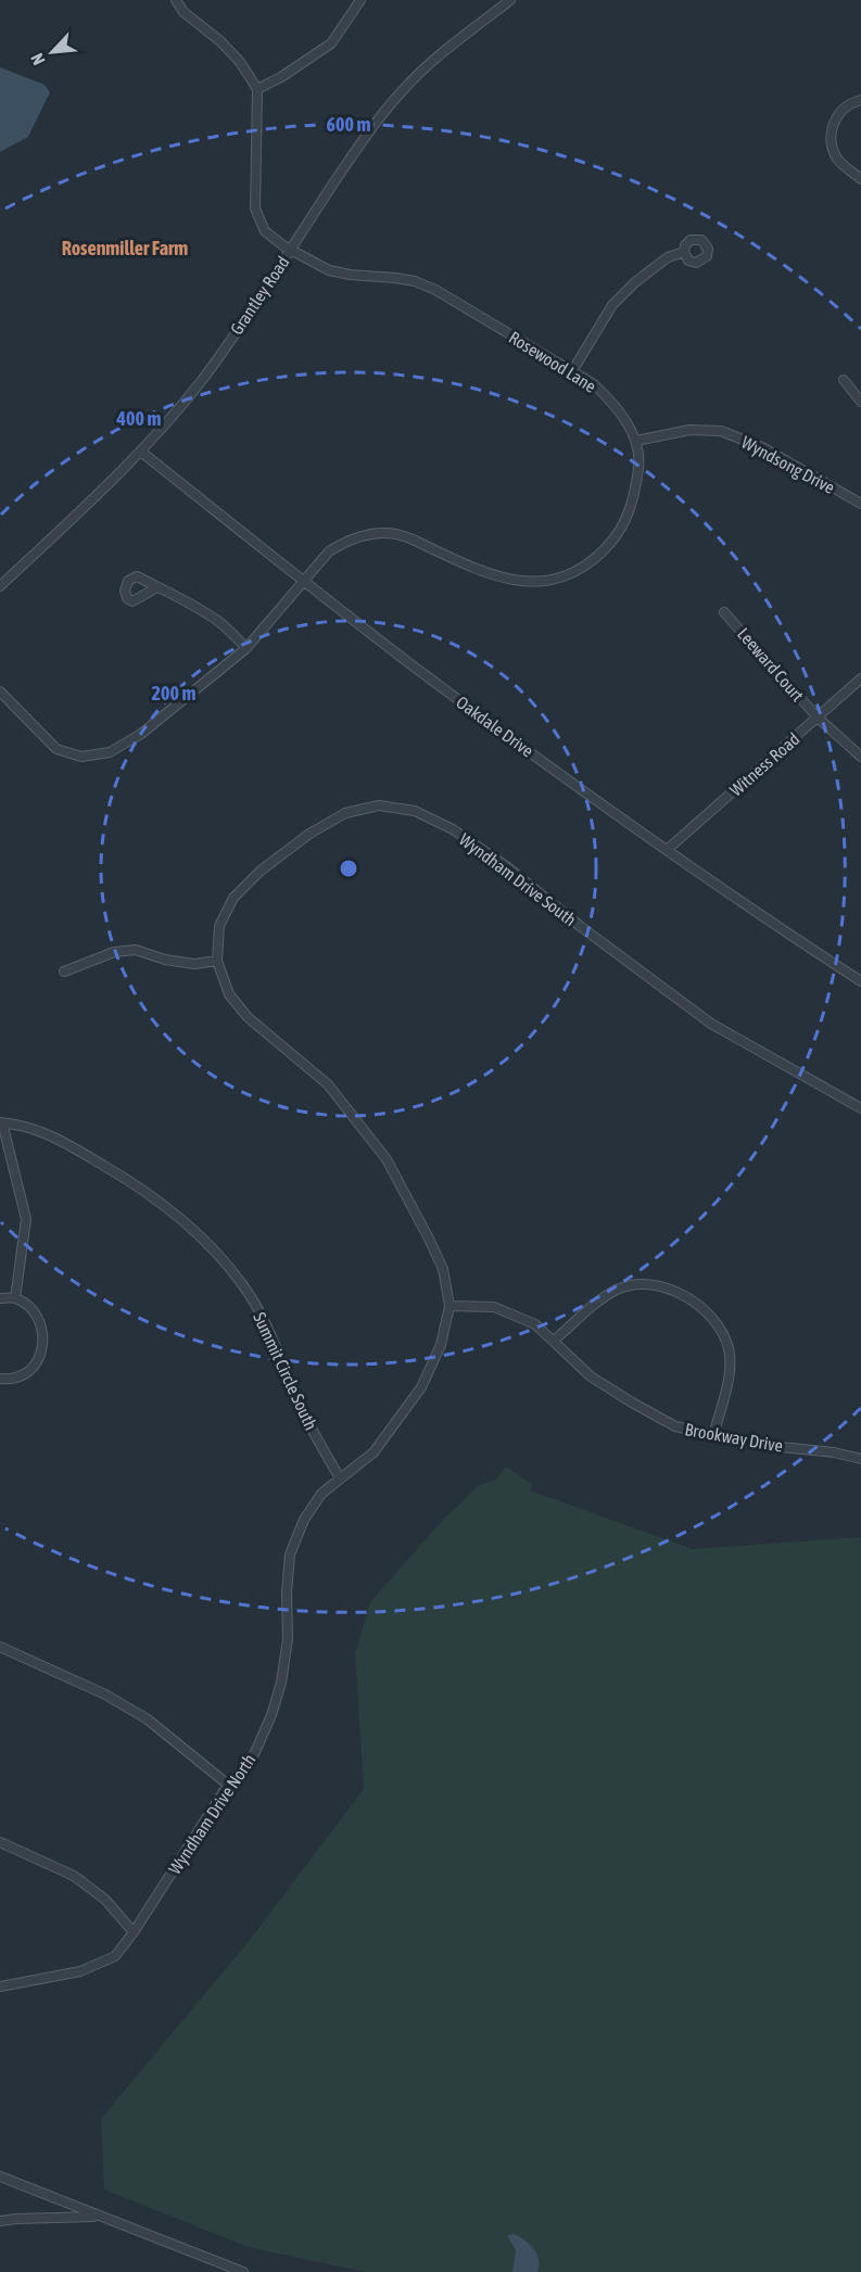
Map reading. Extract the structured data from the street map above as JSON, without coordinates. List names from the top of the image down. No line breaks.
{"streets":{"street":["Grantley Road","Rosewood Lane","Wyndsong Drive","Leeward Court","Oakdale Drive","Witness Road","Wyndham Drive South","Summit Circle South","Brookway Drive","Wyndham Drive North"]},"crossings":[["Grantley Road","Rosewood Lane"],["Grantley Road","Oakdale Drive"],["Rosewood Lane","Wyndsong Drive"],["Rosewood Lane","Oakdale Drive"],["Leeward Court","Witness Road"],["Oakdale Drive","Witness Road"],["Wyndham Drive South","Summit Circle South"],["Wyndham Drive South","Brookway Drive"],["Wyndham Drive South","Wyndham Drive North"],["Summit Circle South","Wyndham Drive North"]],"districts":["Rosenmiller Farm"],"north":"bottom left","rings":["600 m","400 m","200 m"]}
